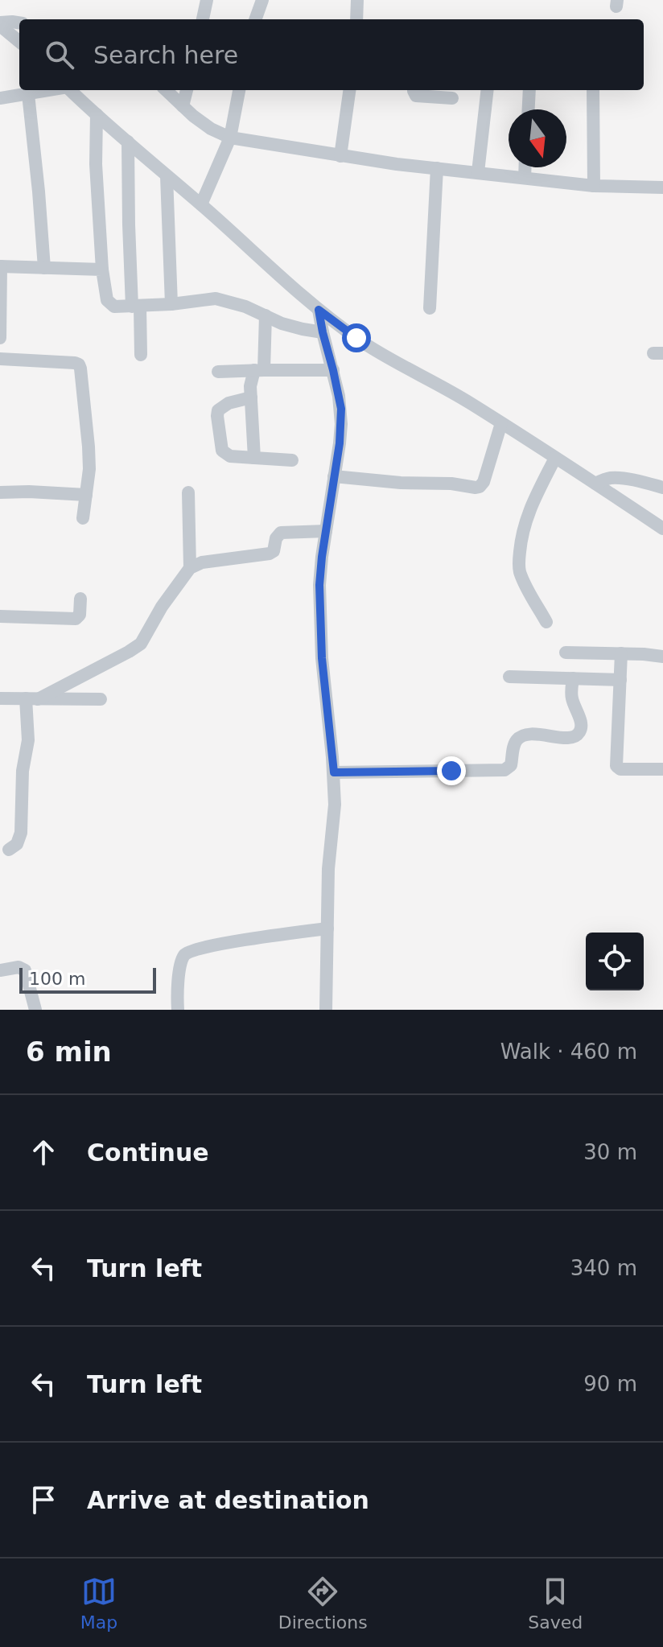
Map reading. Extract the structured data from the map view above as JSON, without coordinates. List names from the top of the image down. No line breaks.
{"scale_bar":"100 m","north":"bottom","page":{"search":"Search here","scale":"100 m","heading":["6 min","Walk · 460 m"],"list":[["Continue","30 m"],["Turn left","340 m"],["Turn left","90 m"],"Arrive at destination"],"nav":["Map","Directions","Saved"]}}
